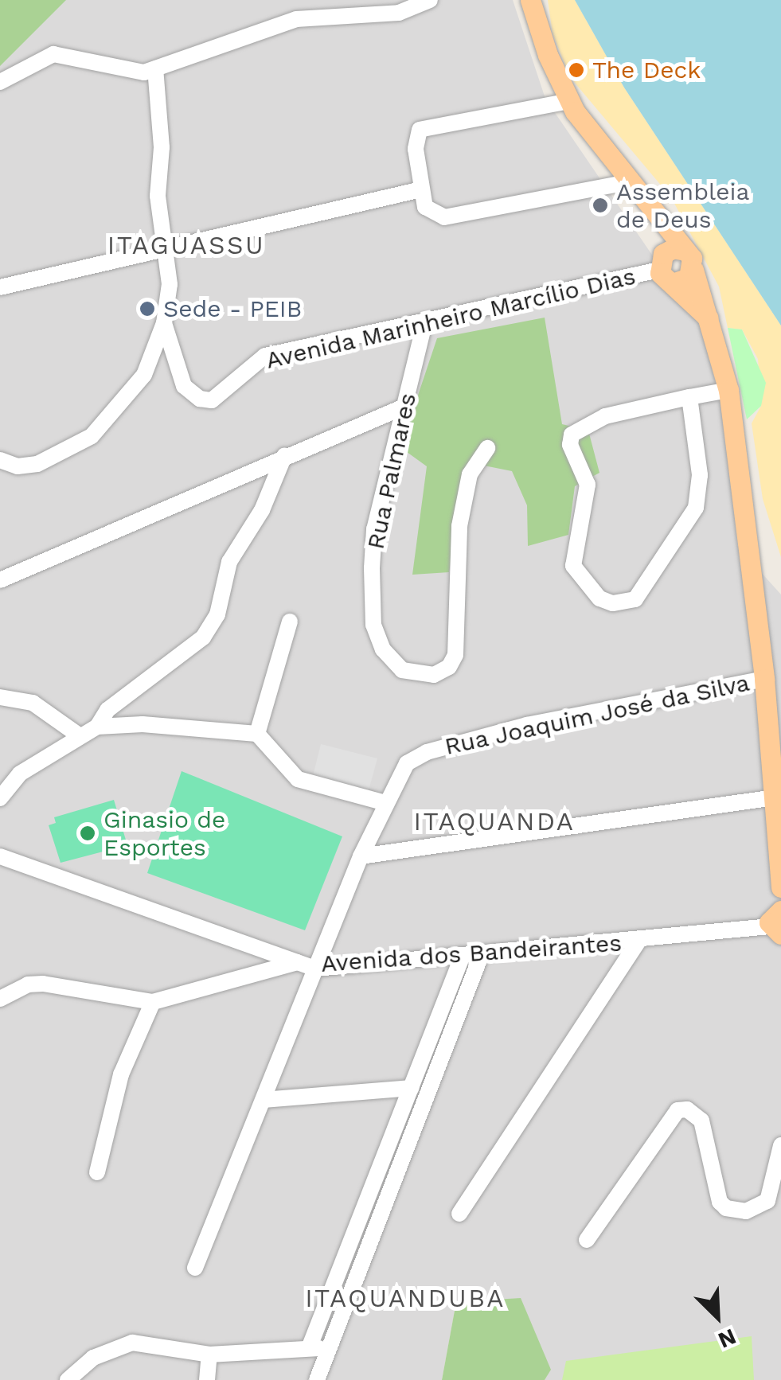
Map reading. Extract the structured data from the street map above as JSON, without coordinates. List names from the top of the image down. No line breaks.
{"streets":{"street":["Avenida Marinheiro Marcílio Dias","Rua Palmares","Rua Joaquim José da Silva","Avenida dos Bandeirantes"]},"crossings":[["Avenida Marinheiro Marcílio Dias","Rua Palmares"],["Rua Joaquim José da Silva","Avenida dos Bandeirantes"]],"districts":["ITAGUASSU","ITAQUANDA","ITAQUANDUBA"],"places":["The Deck","Assembleia de Deus","Sede - PEIB","Ginasio de Esportes"],"north":"bottom right"}
